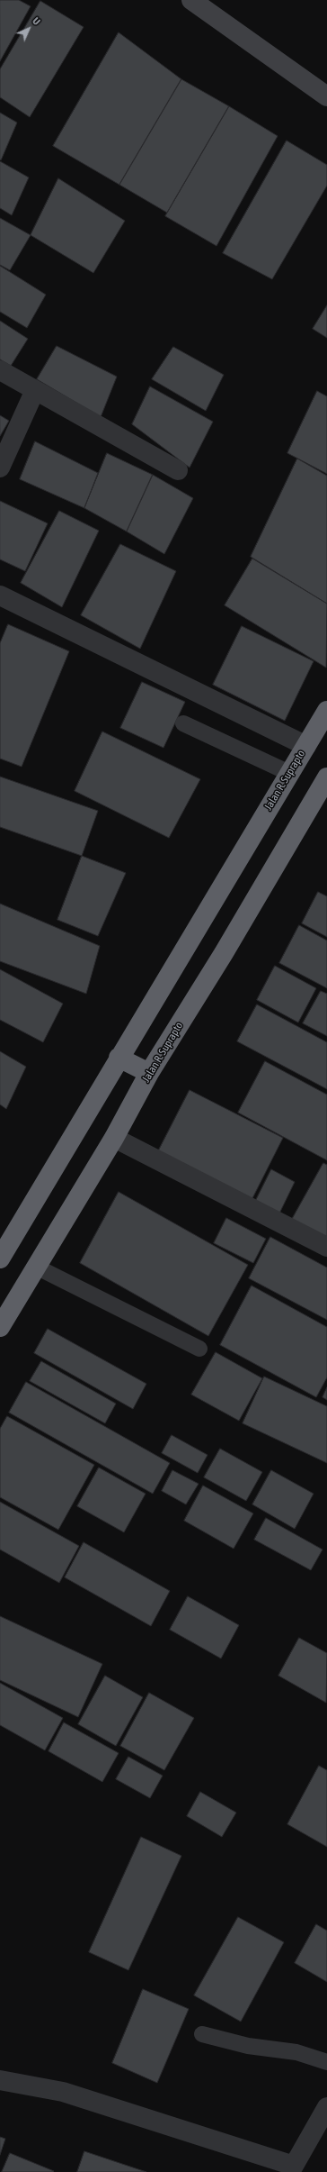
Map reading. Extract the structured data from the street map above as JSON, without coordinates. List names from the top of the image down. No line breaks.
{"streets":{"highway":["Jalan R. Suprapto"]},"north":"top right"}
